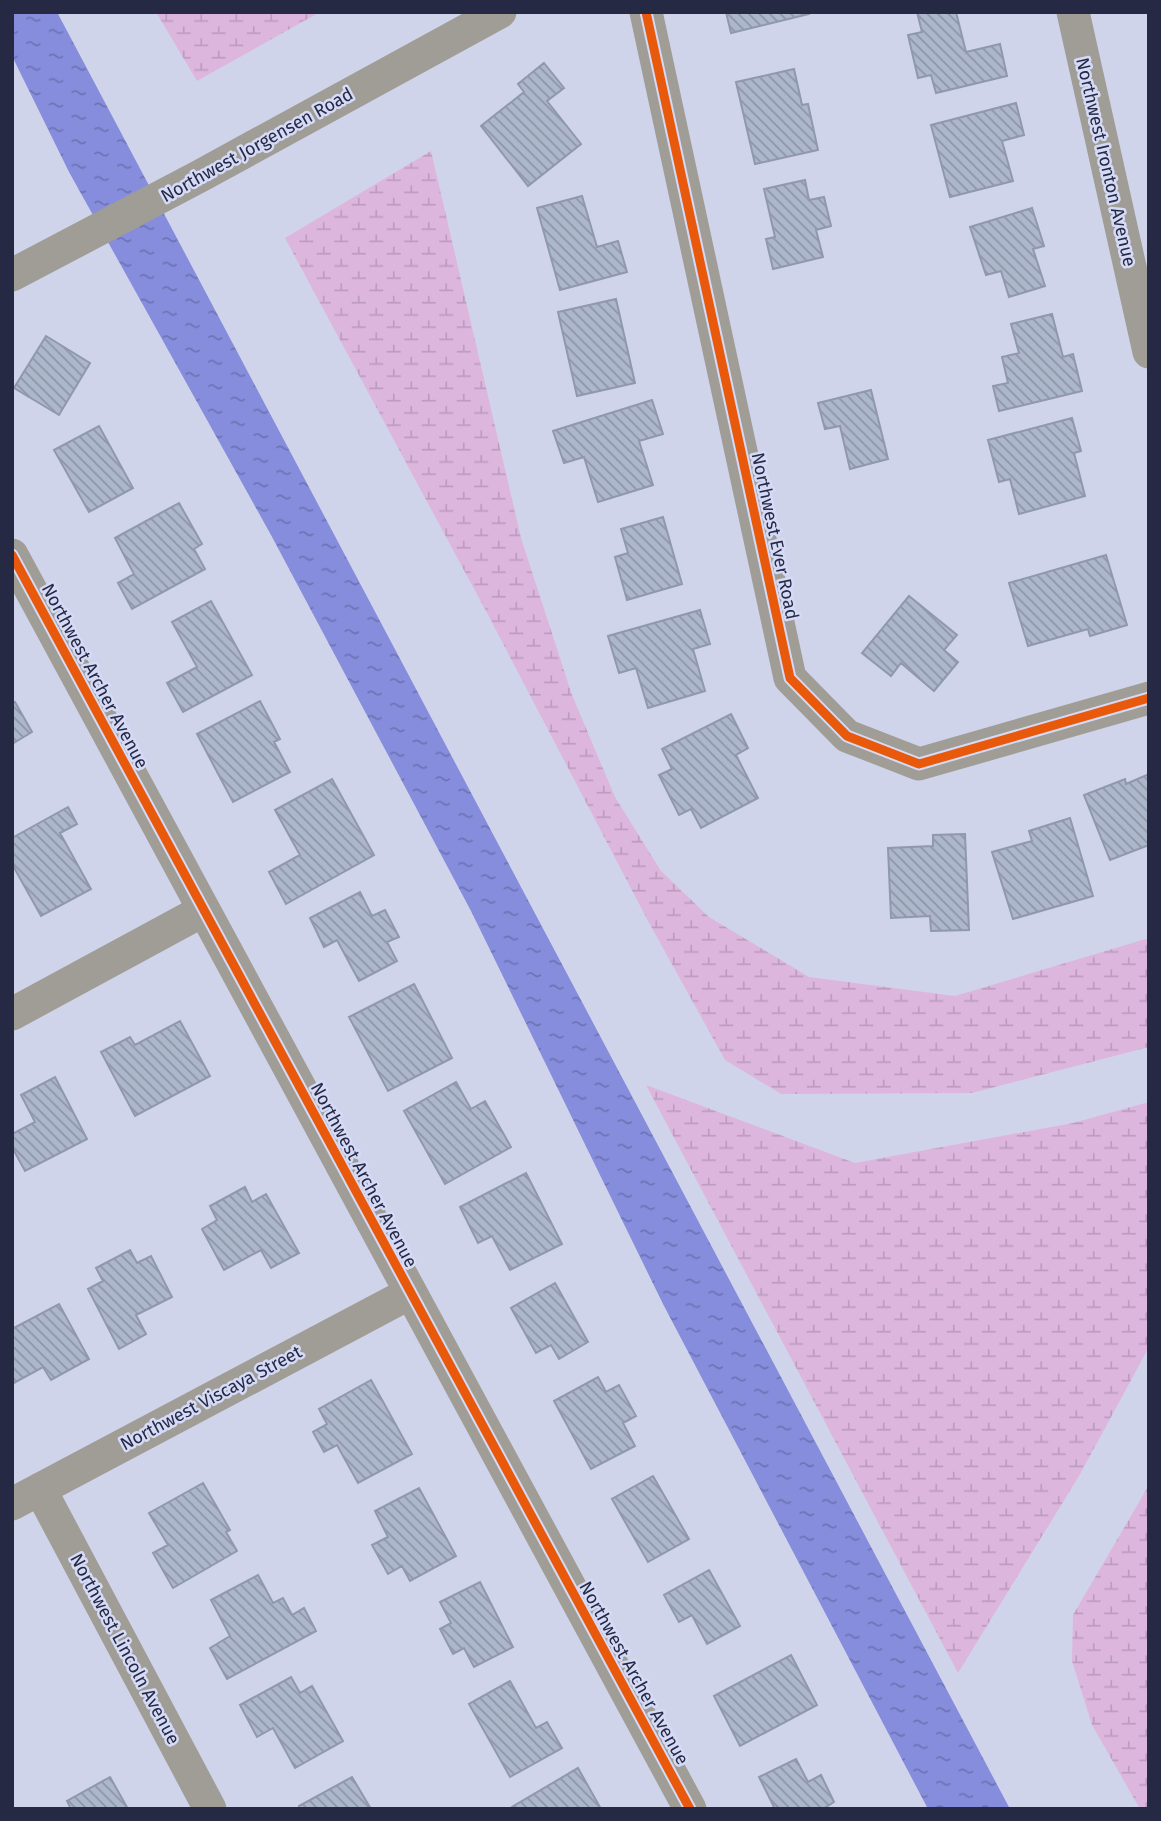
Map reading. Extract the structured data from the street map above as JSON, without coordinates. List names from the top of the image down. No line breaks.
{"streets":{"street":["Northwest Jorgensen Road","Northwest Ironton Avenue","Northwest Ever Road","Northwest Archer Avenue","Northwest Viscaya Street","Northwest Lincoln Avenue"]},"crossings":[["Northwest Archer Avenue","Northwest Viscaya Street"],["Northwest Viscaya Street","Northwest Lincoln Avenue"]]}
